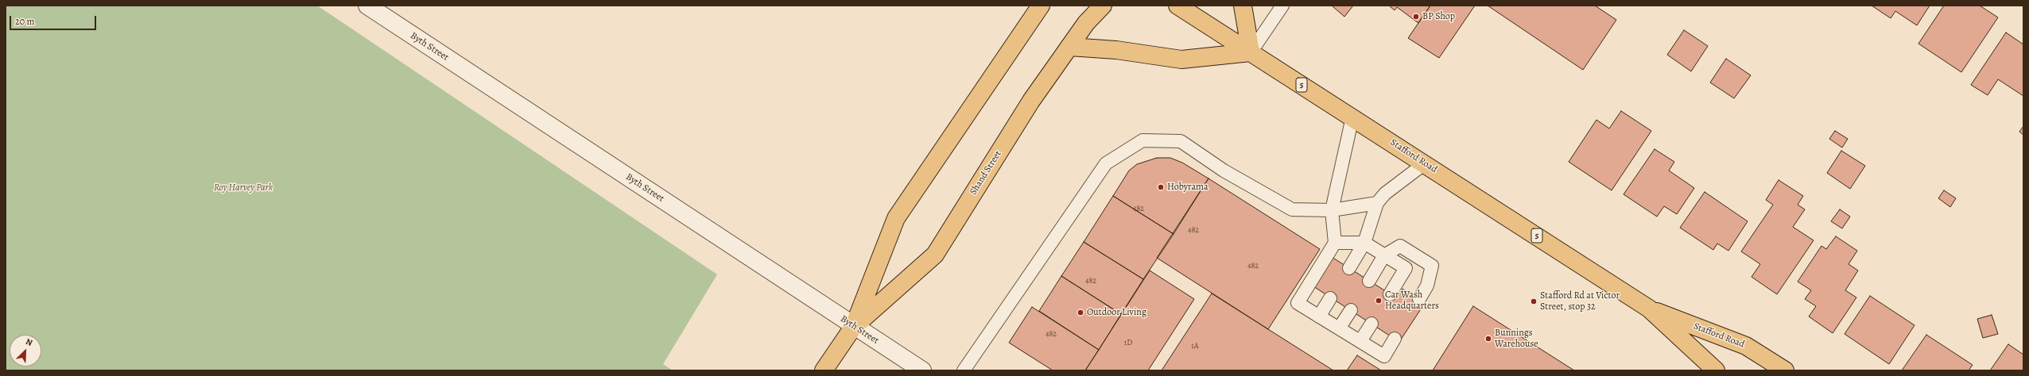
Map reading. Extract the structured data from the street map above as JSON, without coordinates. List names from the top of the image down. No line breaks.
{"streets":{"main road":["5","Stafford Road","Shand Street"],"street":["Byth Street"]},"crossings":[["Byth Street","Shand Street"]],"parks":["Roy Harvey Park"],"places":["BP Shop","Hobyrama","Car Wash Headquarters","Stafford Rd at Victor Street, stop 32","Outdoor Living","Bunnings Warehouse"],"house_numbers":["482","482","482","482","482","1D","1A"],"scale_bar":"20 m","north":"top right"}
